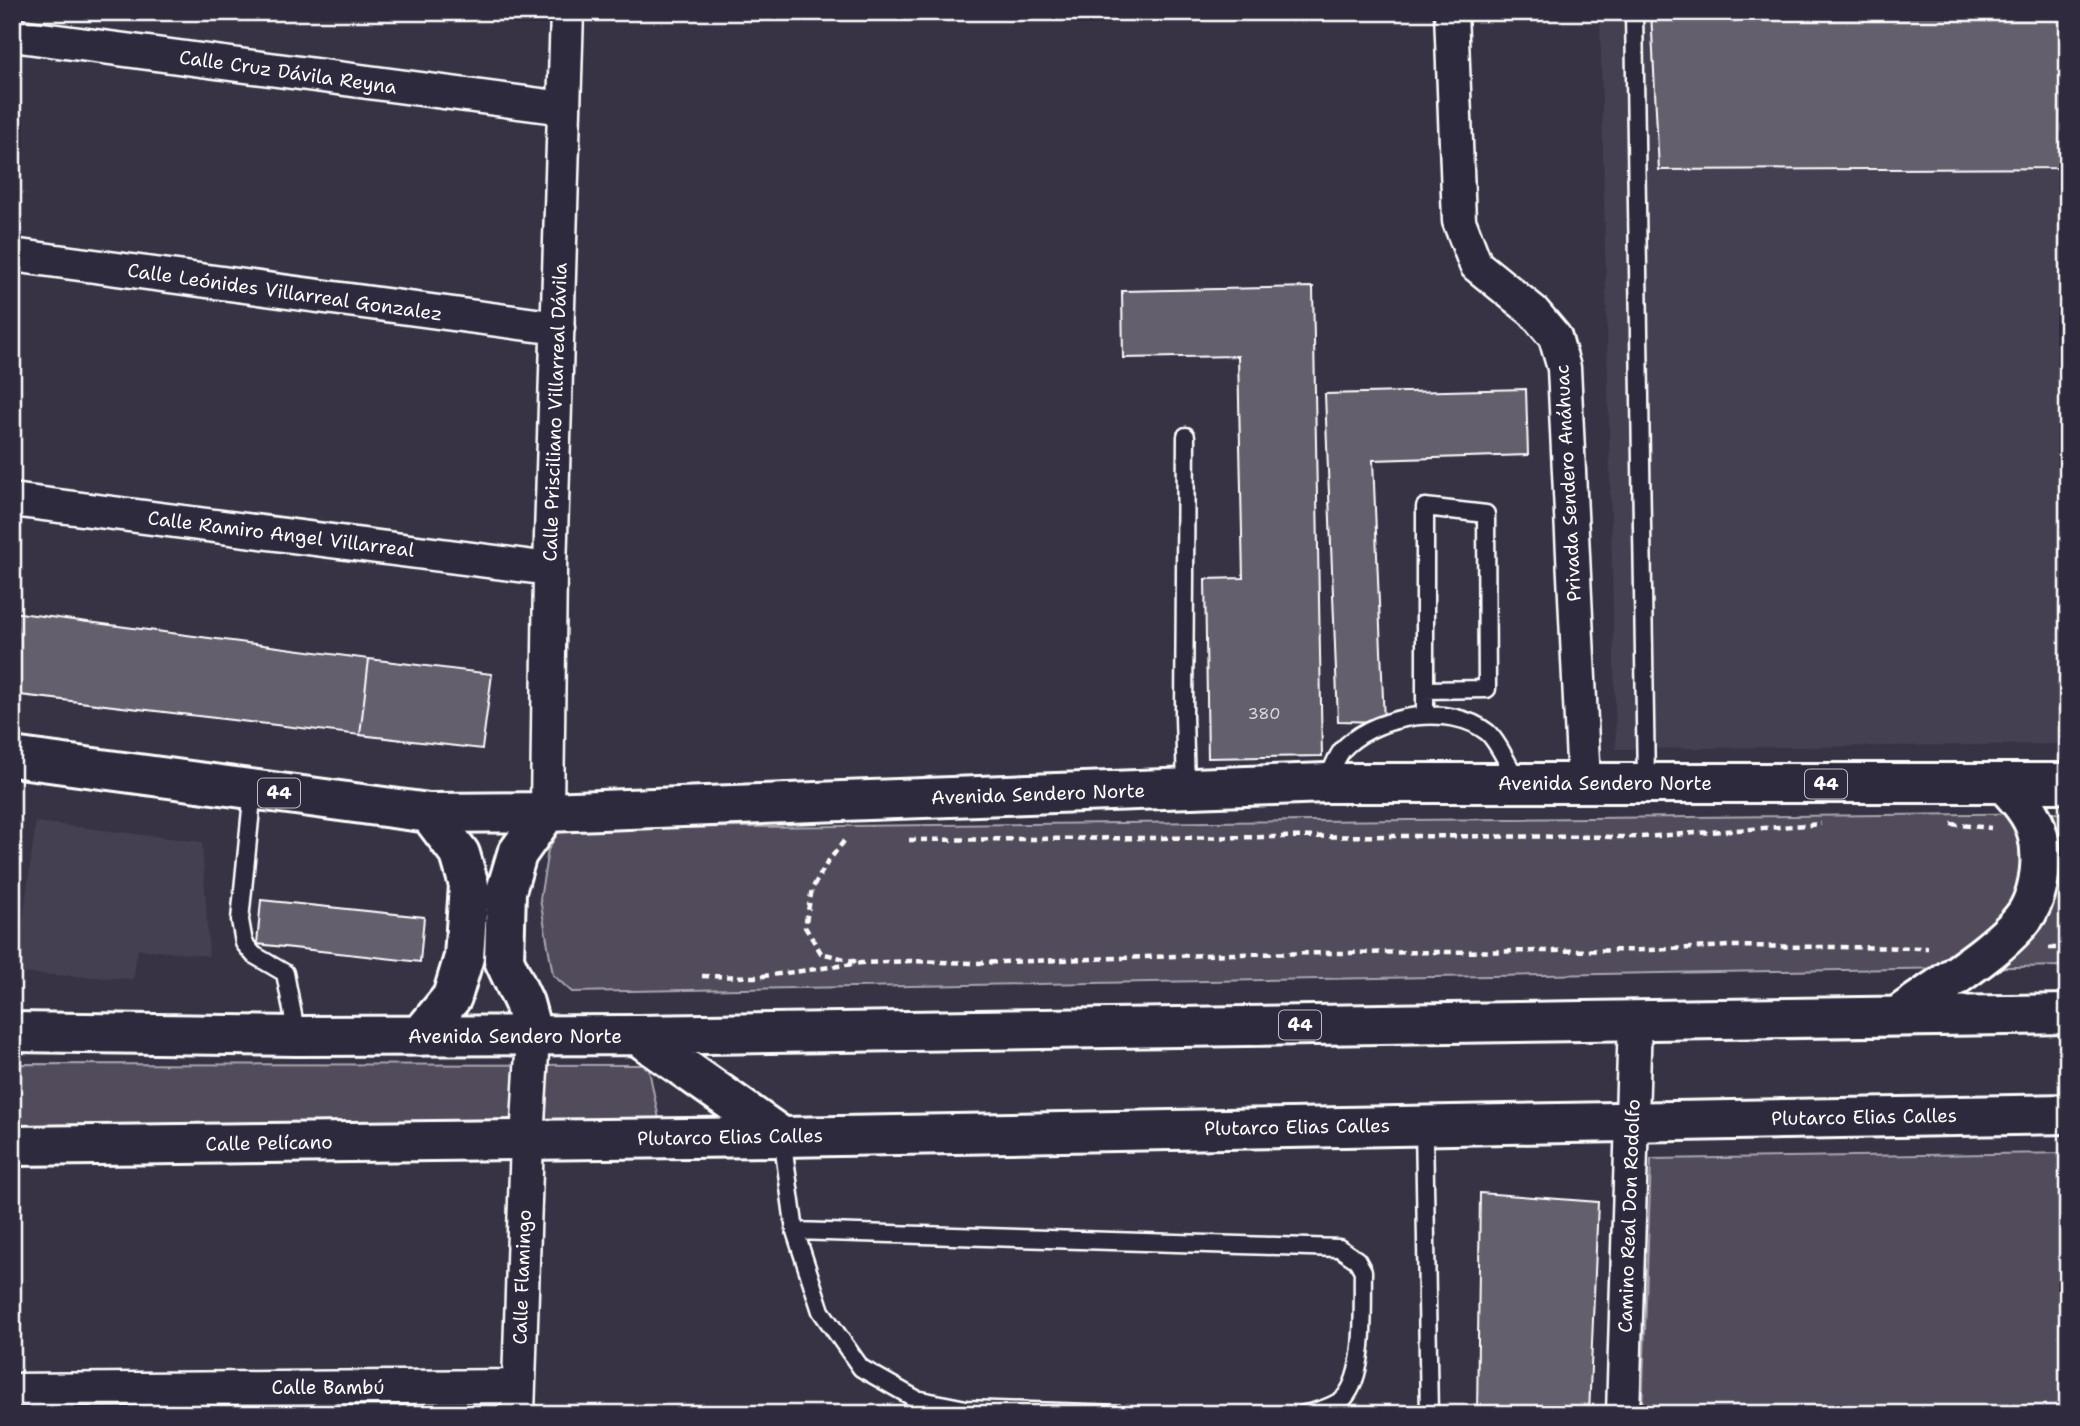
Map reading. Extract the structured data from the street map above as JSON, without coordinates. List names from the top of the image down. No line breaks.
{"streets":{"main road":["Avenida Sendero Norte","44","Plutarco Elias Calles","Calle Pelícano"],"street":["Calle Cruz Dávila Reyna","Calle Leónides Villarreal Gonzalez","Calle Prisciliano Villarreal Dávila","Privada Sendero Anáhuac","Calle Ramiro Angel Villarreal","Camino Real Don Rodolfo","Calle Flamingo","Calle Bambú"]},"crossings":[["Calle Cruz Dávila Reyna","Calle Prisciliano Villarreal Dávila"],["Calle Leónides Villarreal Gonzalez","Calle Prisciliano Villarreal Dávila"],["Calle Prisciliano Villarreal Dávila","Calle Ramiro Angel Villarreal"],["Calle Prisciliano Villarreal Dávila","Avenida Sendero Norte"],["Privada Sendero Anáhuac","Avenida Sendero Norte"],["Avenida Sendero Norte","Camino Real Don Rodolfo"],["Avenida Sendero Norte","Calle Flamingo"],["Plutarco Elias Calles","Calle Pelícano"],["Plutarco Elias Calles","Camino Real Don Rodolfo"],["Plutarco Elias Calles","Calle Flamingo"],["Calle Pelícano","Calle Flamingo"],["Calle Flamingo","Calle Bambú"]],"house_numbers":["380"]}
